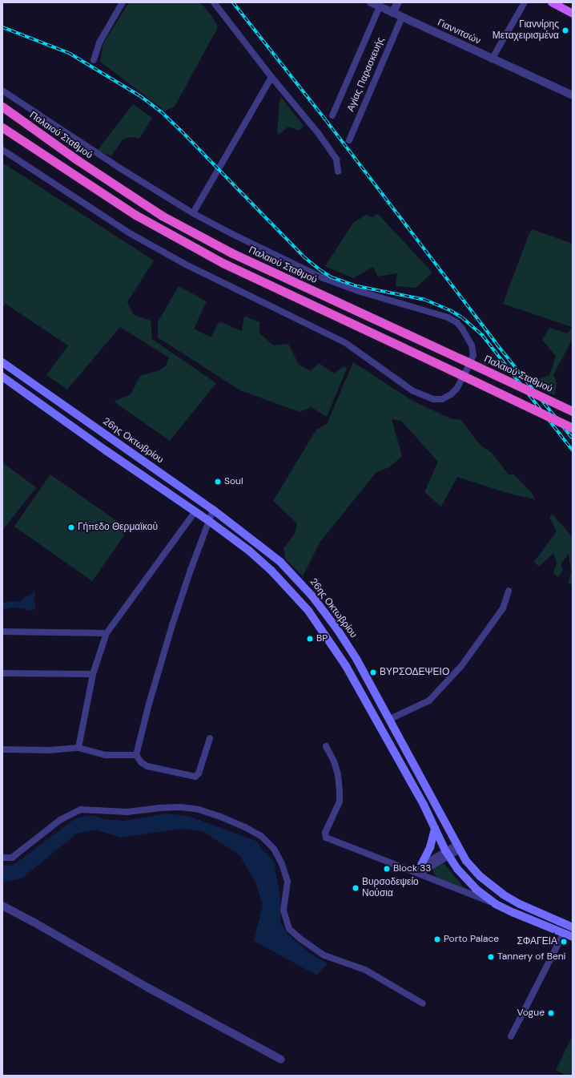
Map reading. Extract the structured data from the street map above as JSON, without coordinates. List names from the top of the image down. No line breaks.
{"streets":{"highway":["Παλαιού Σταθμού"],"main road":["26ης Οκτωβρίου"],"street":["Γιαννιτσών","Αγίας Παρασκευής"]},"crossings":[["Γιαννιτσών","Αγίας Παρασκευής"]],"places":["Γιαννίρης Μεταχειρισμένα","Soul","Γήπεδο Θερμαϊκού","BP","ΒΥΡΣΟΔΕΨΕΙΟ","Block 33","Βυρσοδεψείο Νούσια","Porto Palace","ΣΦΑΓΕΙΑ","Tannery of Beni","Vogue"]}
